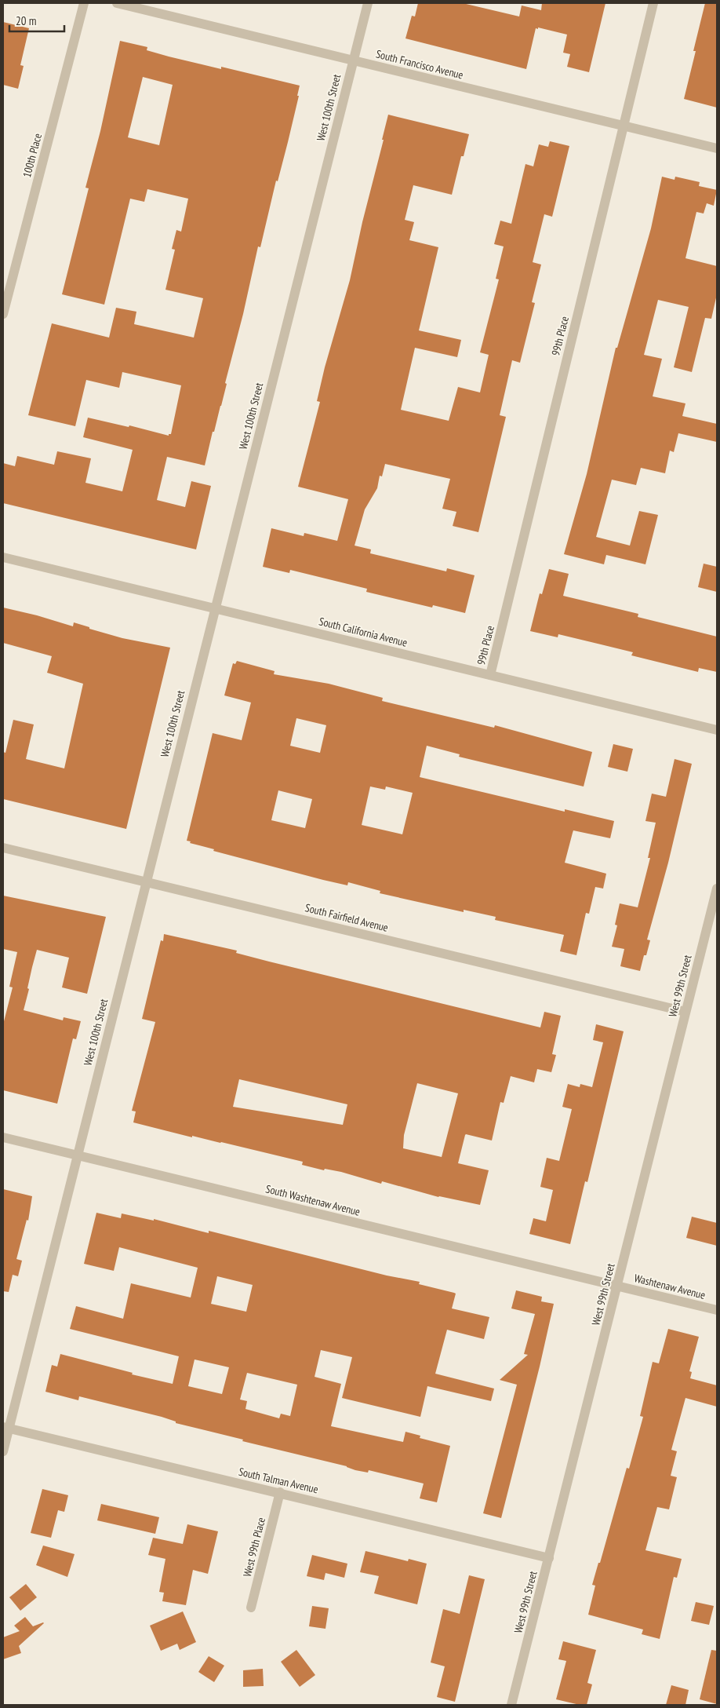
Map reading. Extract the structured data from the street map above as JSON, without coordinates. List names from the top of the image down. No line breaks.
{"streets":{"street":["South Francisco Avenue","West 100th Street","100th Place","99th Place","South California Avenue","South Fairfield Avenue","West 99th Street","South Washtenaw Avenue","Washtenaw Avenue","South Talman Avenue","West 99th Place"]},"crossings":[["South Francisco Avenue","West 100th Street"],["South Francisco Avenue","99th Place"],["West 100th Street","South California Avenue"],["West 100th Street","South Fairfield Avenue"],["West 100th Street","South Washtenaw Avenue"],["West 100th Street","South Talman Avenue"],["99th Place","South California Avenue"],["South Fairfield Avenue","West 99th Street"],["West 99th Street","South Washtenaw Avenue"],["West 99th Street","Washtenaw Avenue"],["West 99th Street","South Talman Avenue"],["South Washtenaw Avenue","Washtenaw Avenue"],["South Talman Avenue","West 99th Place"]],"scale_bar":"20 m"}
